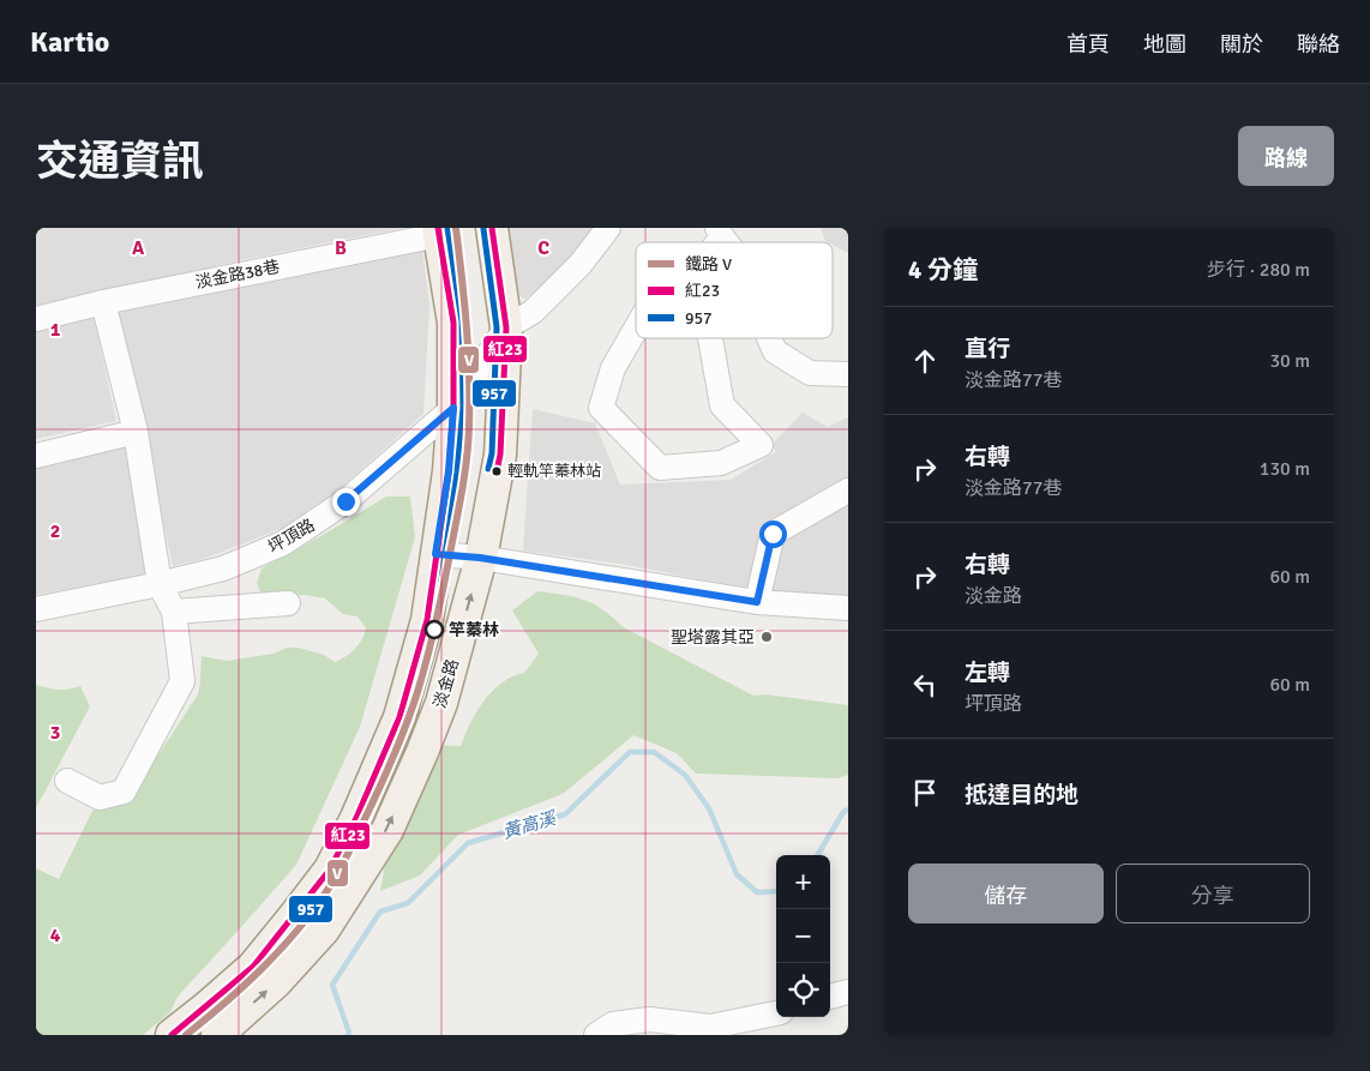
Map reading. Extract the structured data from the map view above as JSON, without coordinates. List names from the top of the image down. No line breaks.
{"streets":{"main road":["淡金路"],"street":["淡金路38巷","坪頂路"]},"crossings":[["坪頂路","淡金路"]],"water":["黃高溪"],"places":["輕軌竿蓁林站","竿蓁林","聖塔露其亞"],"lines":["rail line V","transit line 紅23","transit line 957"],"legend":["鐵路 V","紅23","957"],"page":{"header":"Kartio","nav":["首頁","地圖","關於","聯絡"],"title":"交通資訊","buttons":["路線",["儲存","分享"]],"heading":["4 分鐘","步行 · 280 m"],"list":[["直行","淡金路77巷","30 m"],["右轉","淡金路77巷","130 m"],["右轉","淡金路","60 m"],["左轉","坪頂路","60 m"],"抵達目的地"],"map_buttons":["+","−"]},"grid":{"columns":["A","B","C"],"rows":["1","2","3","4"]}}
